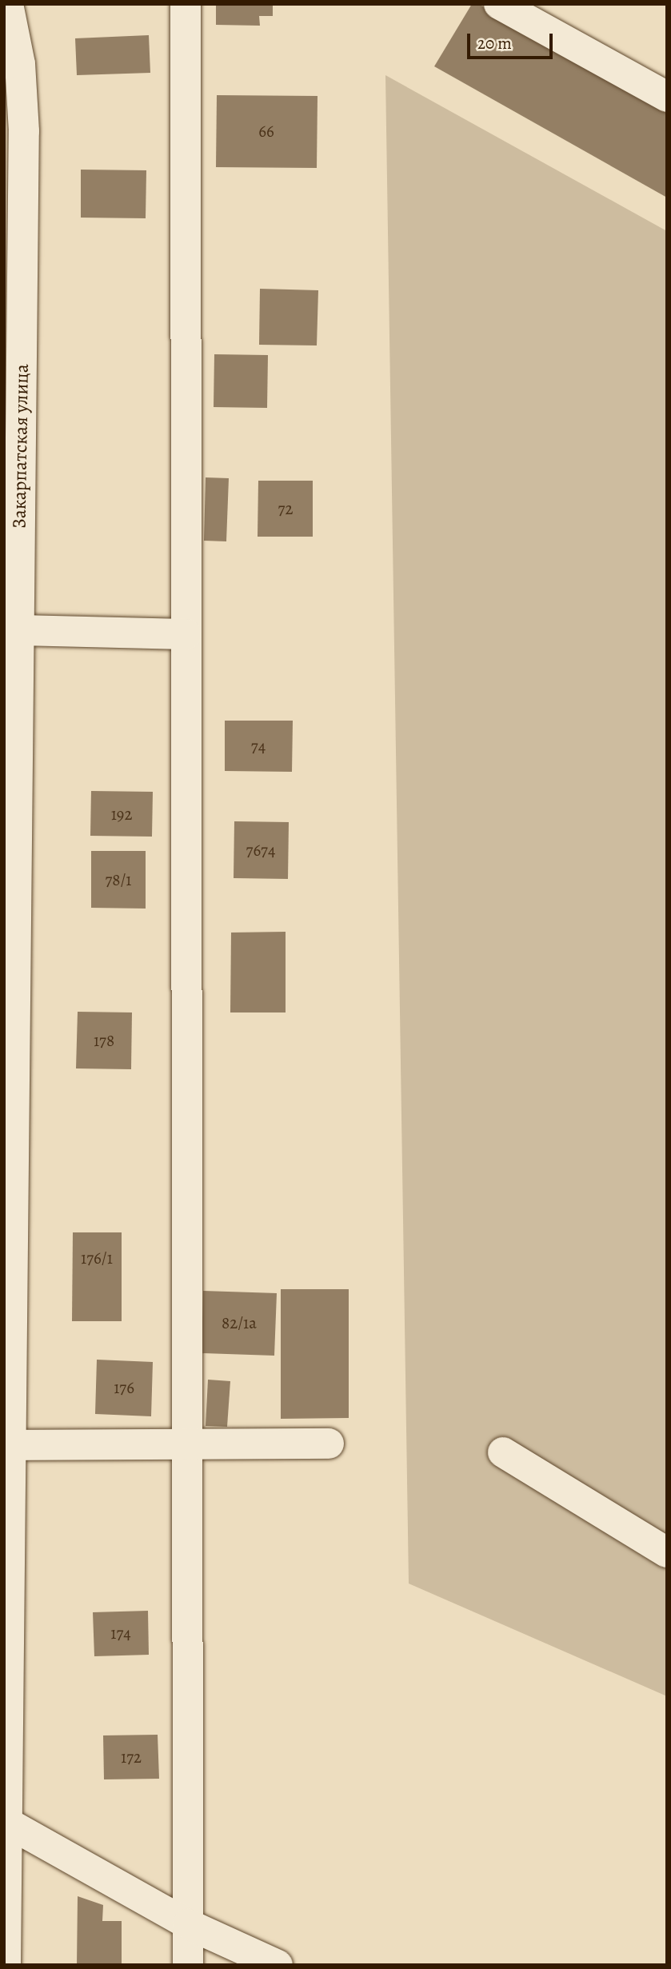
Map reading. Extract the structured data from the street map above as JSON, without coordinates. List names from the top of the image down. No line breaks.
{"streets":{"street":["Закарпатская улица"]},"house_numbers":["66","72","74","192","7674","78/1","178","176/1","82/1а","176","174","172"],"scale_bar":"20 m"}
